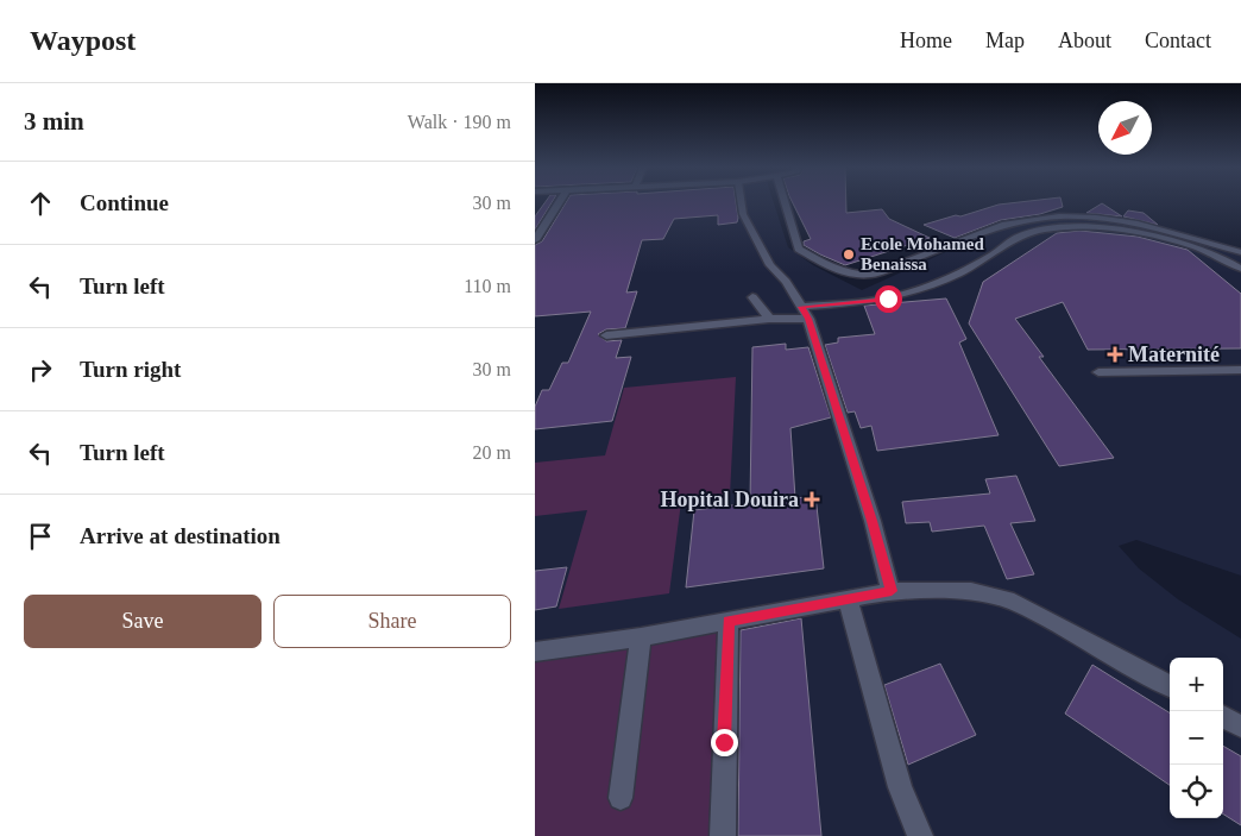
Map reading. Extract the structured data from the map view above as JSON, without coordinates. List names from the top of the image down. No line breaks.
{"places":{"other":["Ecole Mohamed Benaissa"],"health":["Maternité","Hopital Douira"]},"north":"bottom left","page":{"header":"Waypost","nav":["Home","Map","About","Contact"],"heading":["3 min","Walk · 190 m"],"list":[["Continue","30 m"],["Turn left","110 m"],["Turn right","30 m"],["Turn left","20 m"],"Arrive at destination"],"buttons":["Save","Share"],"map_buttons":["+","−"]}}
